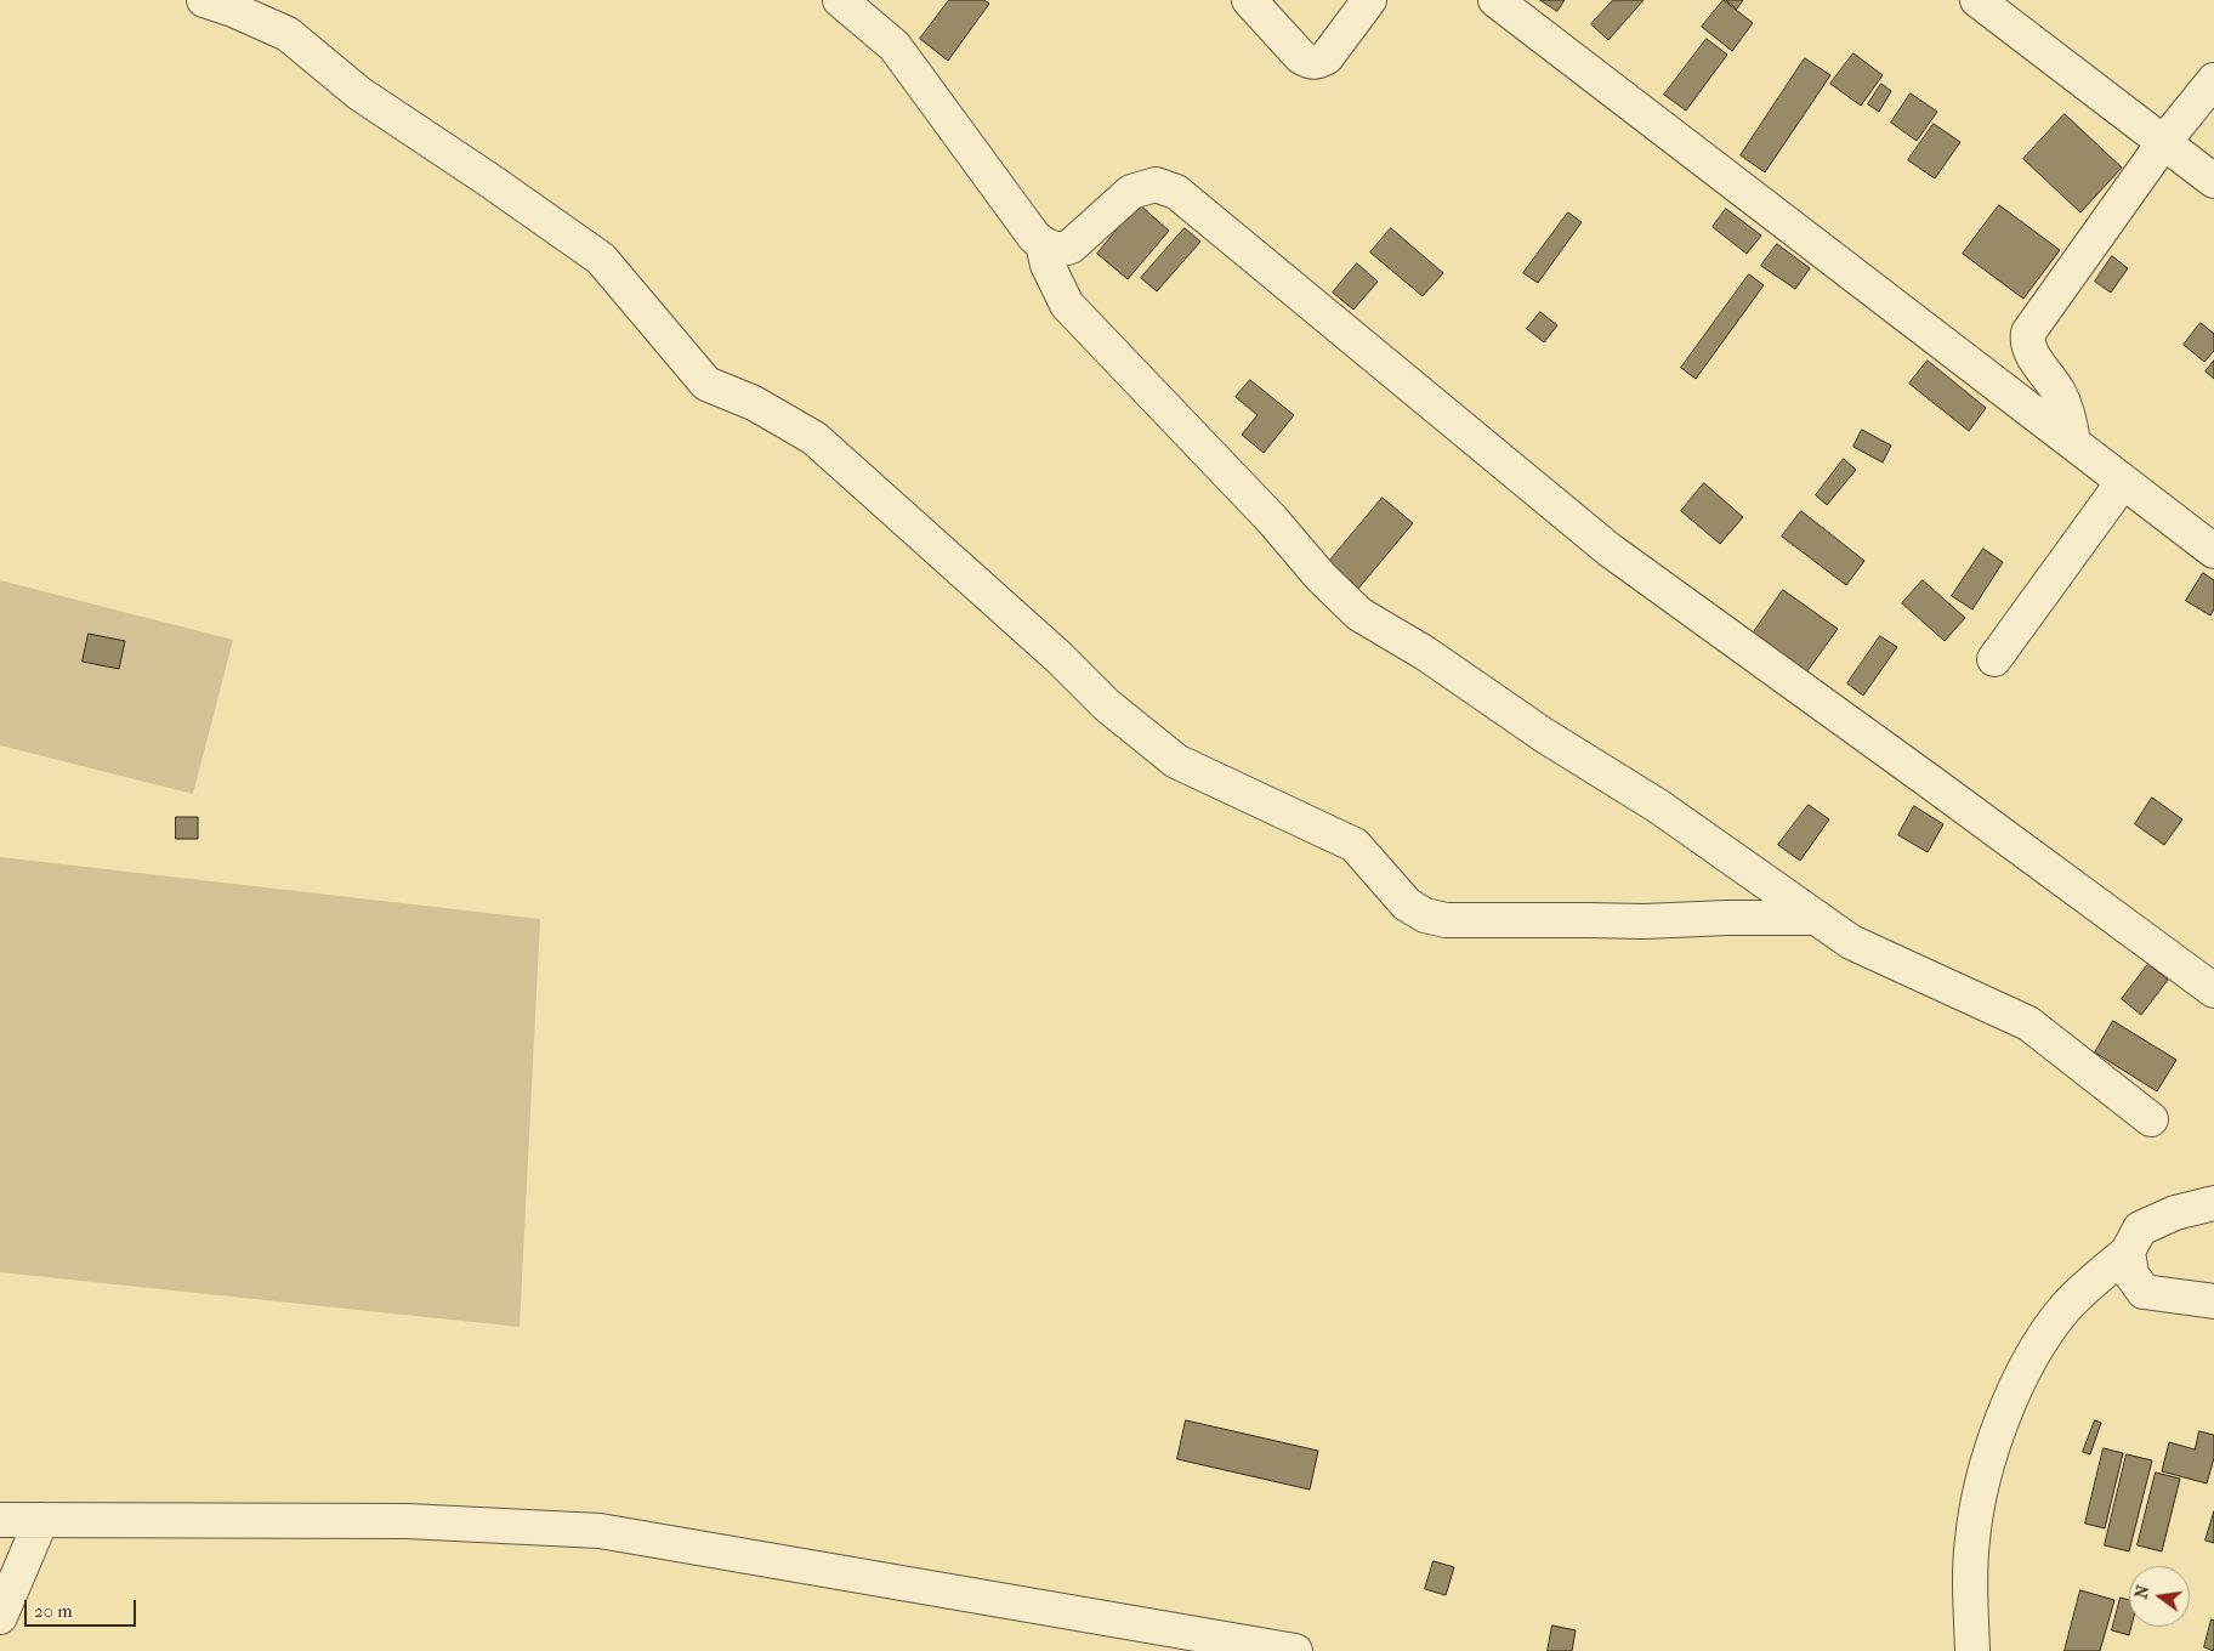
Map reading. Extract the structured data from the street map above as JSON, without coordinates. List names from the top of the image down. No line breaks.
{"scale_bar":"20 m","north":"left"}
